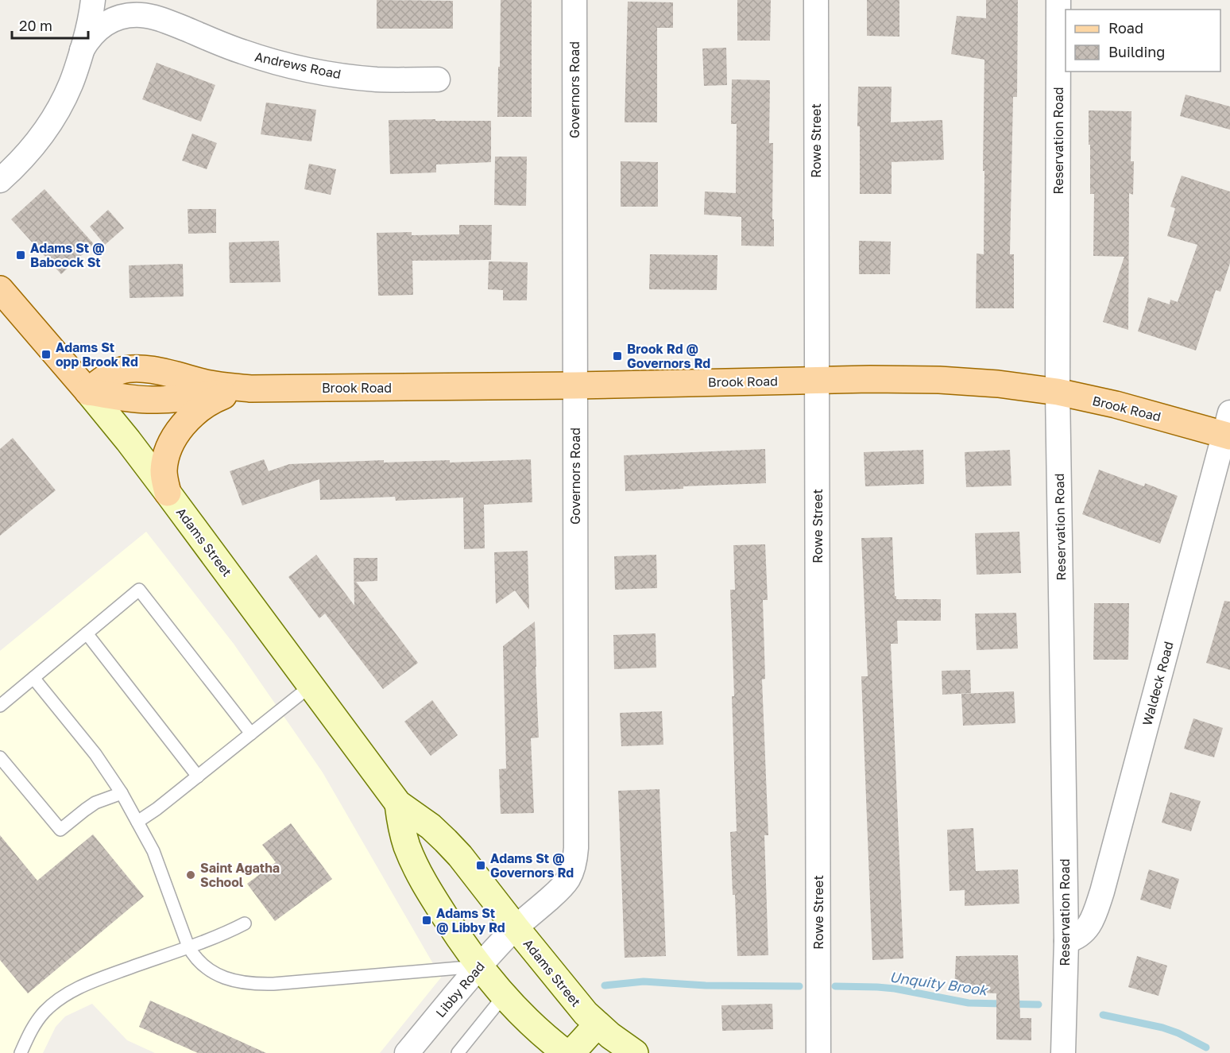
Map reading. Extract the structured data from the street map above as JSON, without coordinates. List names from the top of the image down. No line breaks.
{"streets":{"main road":["Brook Road","Adams Street"],"street":["Andrews Road","Governors Road","Rowe Street","Reservation Road","Waldeck Road","Libby Road"]},"crossings":[["Governors Road","Brook Road"],["Governors Road","Adams Street"],["Governors Road","Libby Road"],["Rowe Street","Brook Road"],["Reservation Road","Brook Road"],["Reservation Road","Waldeck Road"],["Brook Road","Adams Street"],["Brook Road","Waldeck Road"],["Adams Street","Libby Road"]],"water":["Unquity Brook"],"places":{"transit":["Adams St @ Babcock St","Adams St opp Brook Rd","Brook Rd @ Governors Rd","Adams St @ Governors Rd","Adams St @ Libby Rd"],"other":["Saint Agatha School"]},"legend":["Road","Building"],"scale_bar":"20 m"}
